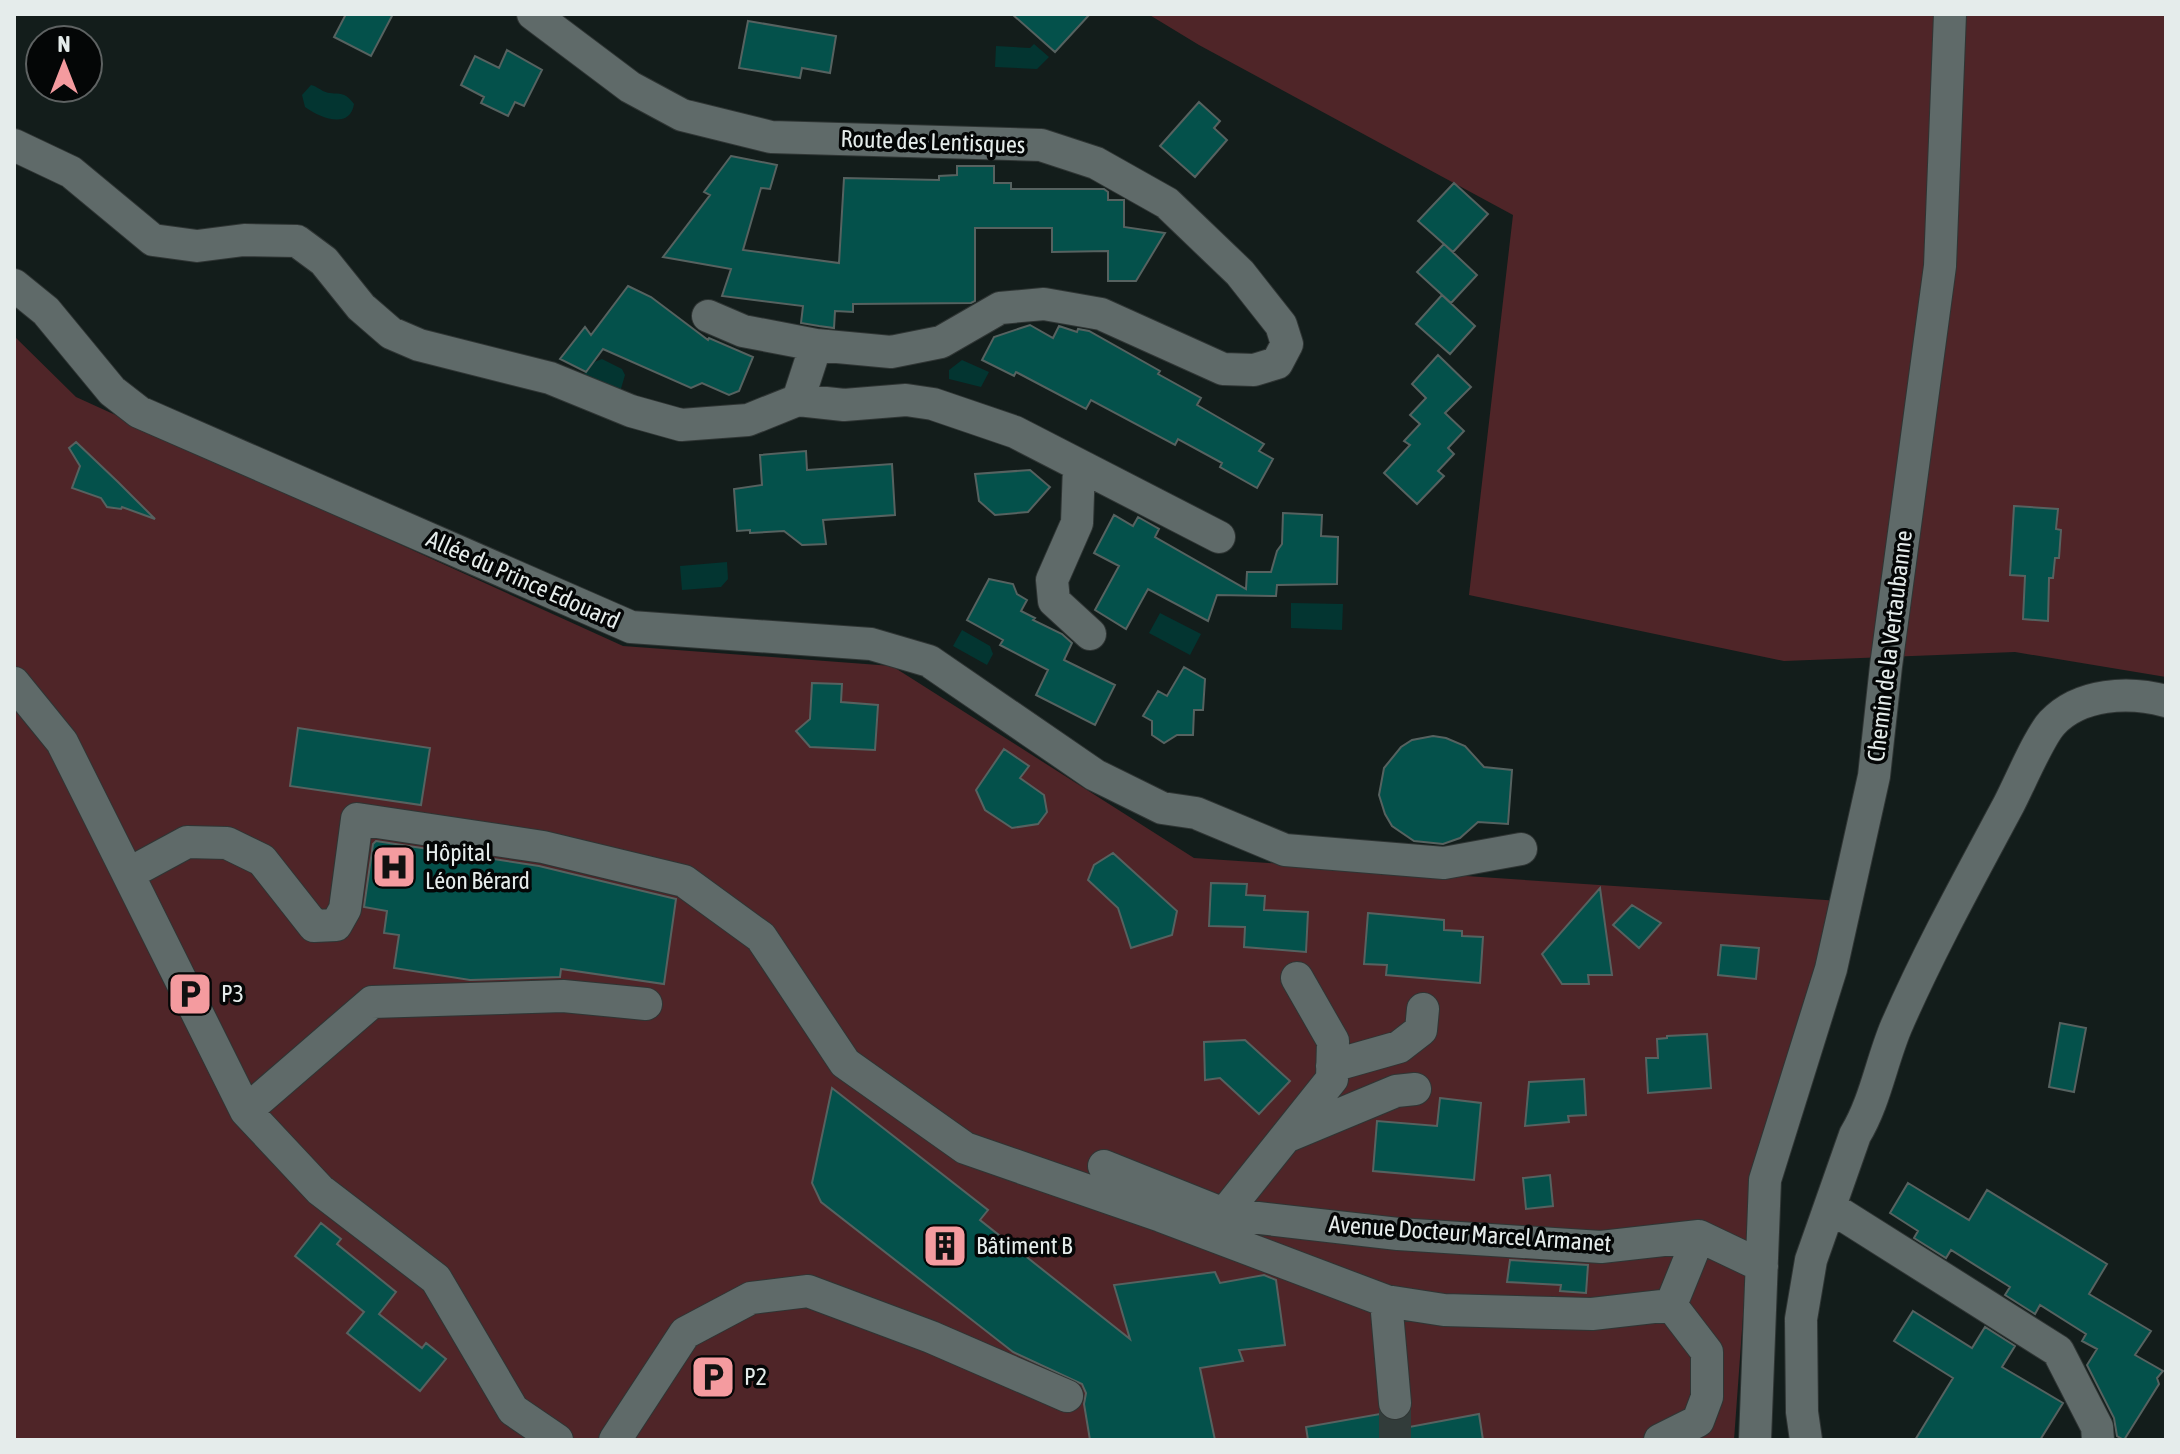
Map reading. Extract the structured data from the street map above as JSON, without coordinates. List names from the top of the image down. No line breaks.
{"streets":{"street":["Route des Lentisques","Allée du Prince Edouard","Chemin de la Vertaubanne","Avenue Docteur Marcel Armanet"]},"places":{"hospital":["Hôpital Léon Bérard"],"parking":["P3","P2"],"building":["Bâtiment B"]},"north":"top"}
